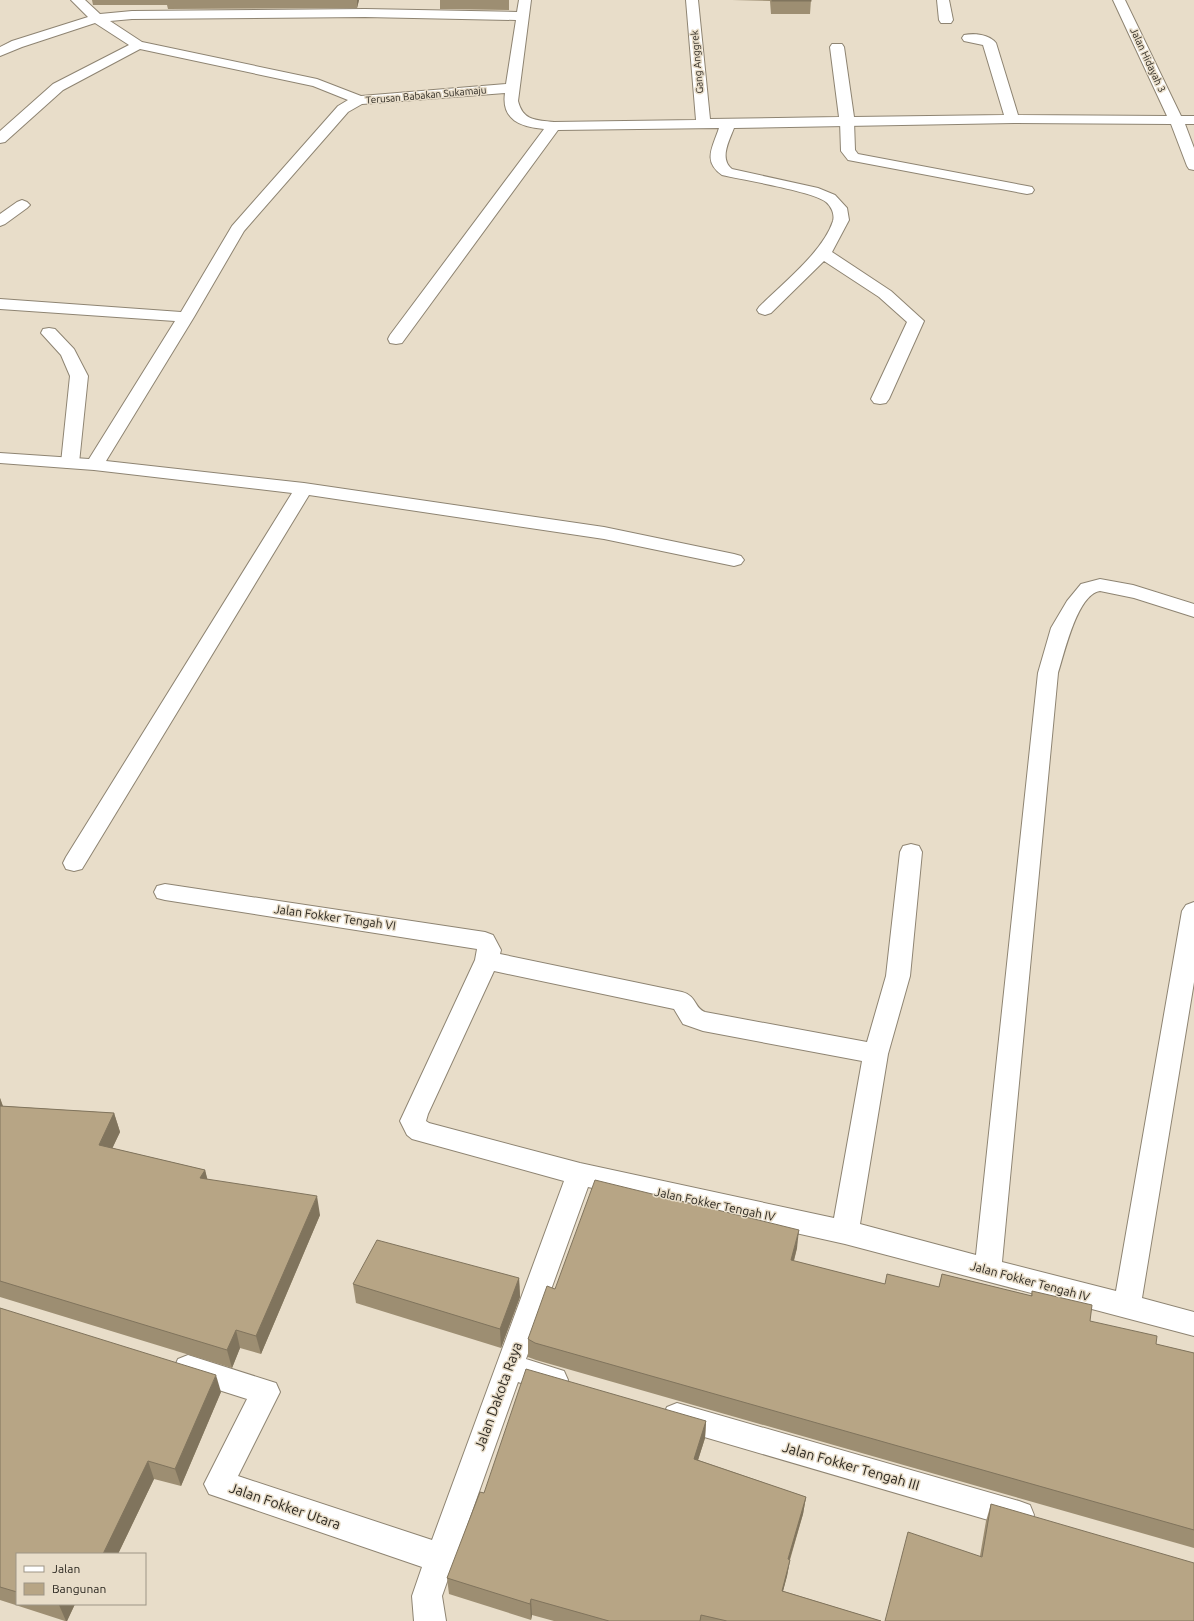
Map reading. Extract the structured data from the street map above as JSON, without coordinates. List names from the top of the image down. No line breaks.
{"streets":{"street":["Jalan Hidayah 3","Gang Anggrek","Terusan Babakan Sukamaju","Jalan Fokker Tengah VI","Jalan Fokker Tengah IV","Jalan Dakota Raya","Jalan Fokker Tengah III","Jalan Fokker Utara"]},"crossings":[["Jalan Fokker Tengah VI","Jalan Fokker Tengah IV"],["Jalan Fokker Tengah IV","Jalan Dakota Raya"],["Jalan Dakota Raya","Jalan Fokker Utara"]],"legend":["Jalan","Bangunan"]}
